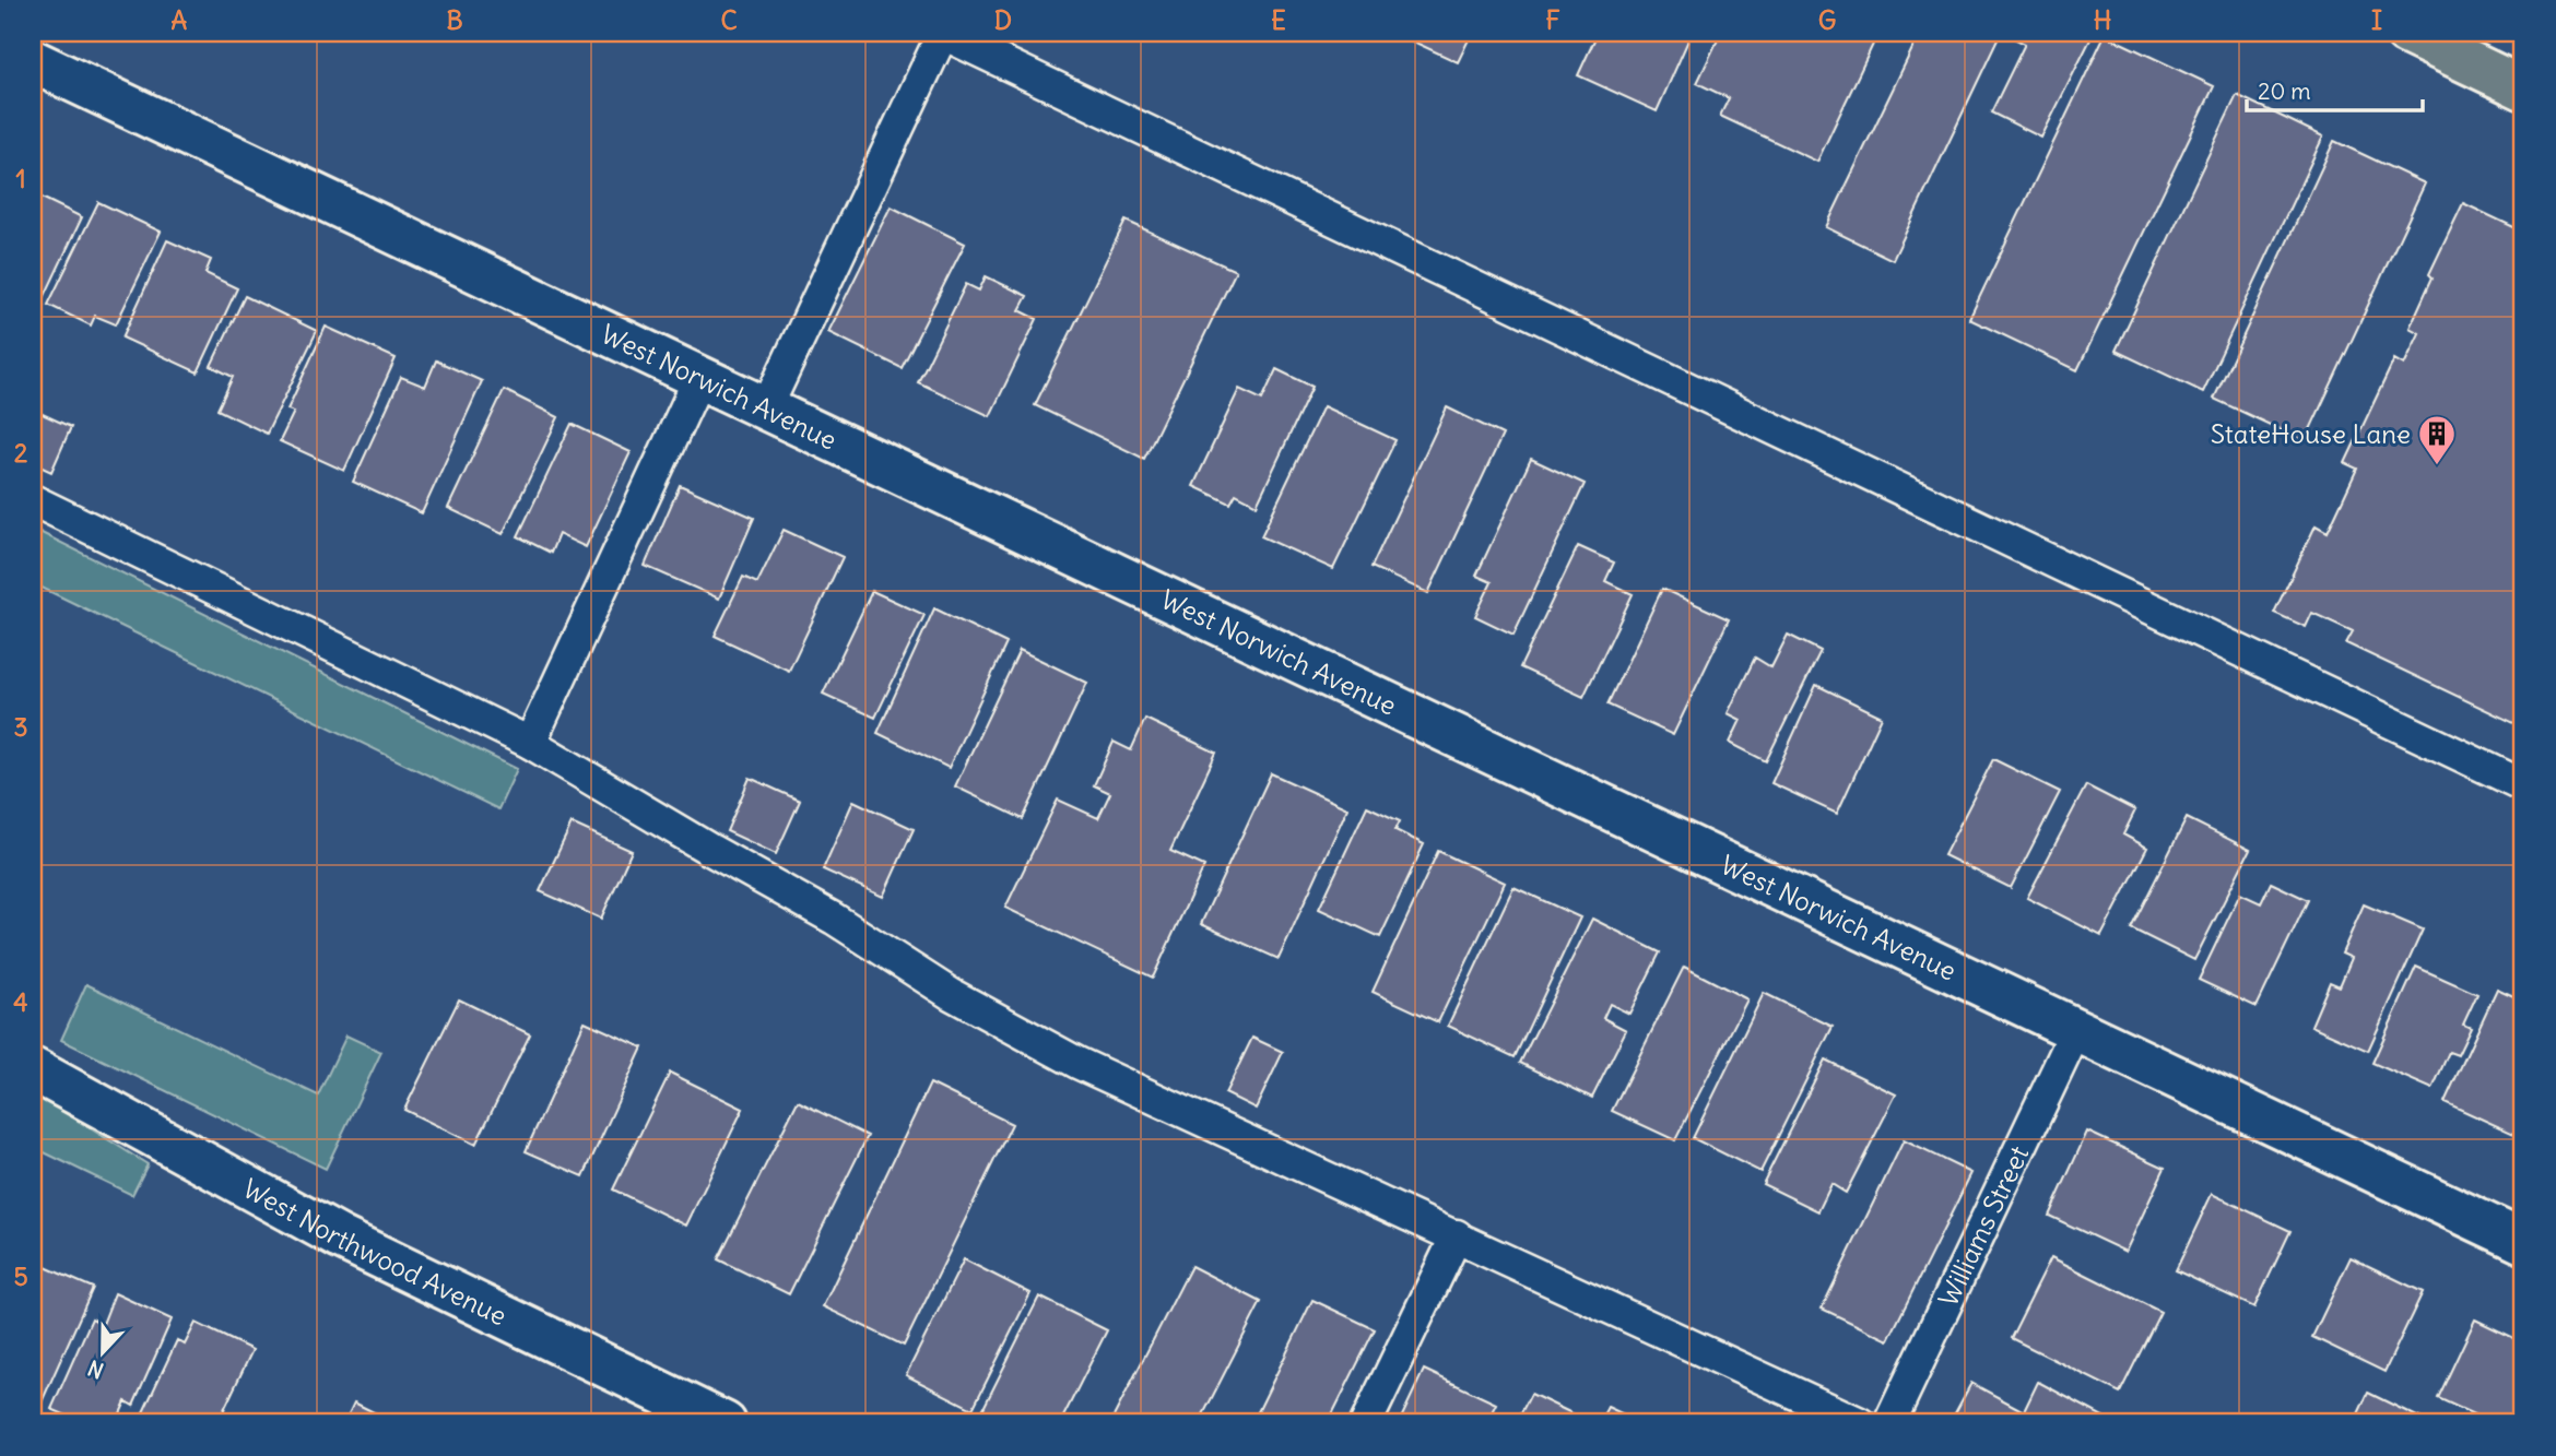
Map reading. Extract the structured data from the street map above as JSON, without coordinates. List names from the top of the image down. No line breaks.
{"streets":{"street":["West Norwich Avenue","West Northwood Avenue"],"lane":["Williams Street"]},"crossings":[["West Norwich Avenue","Williams Street"]],"places":{"building":["StateHouse Lane"]},"scale_bar":"20 m","north":"bottom","grid":{"columns":["A","B","C","D","E","F","G","H","I"],"rows":["1","2","3","4","5"]}}
